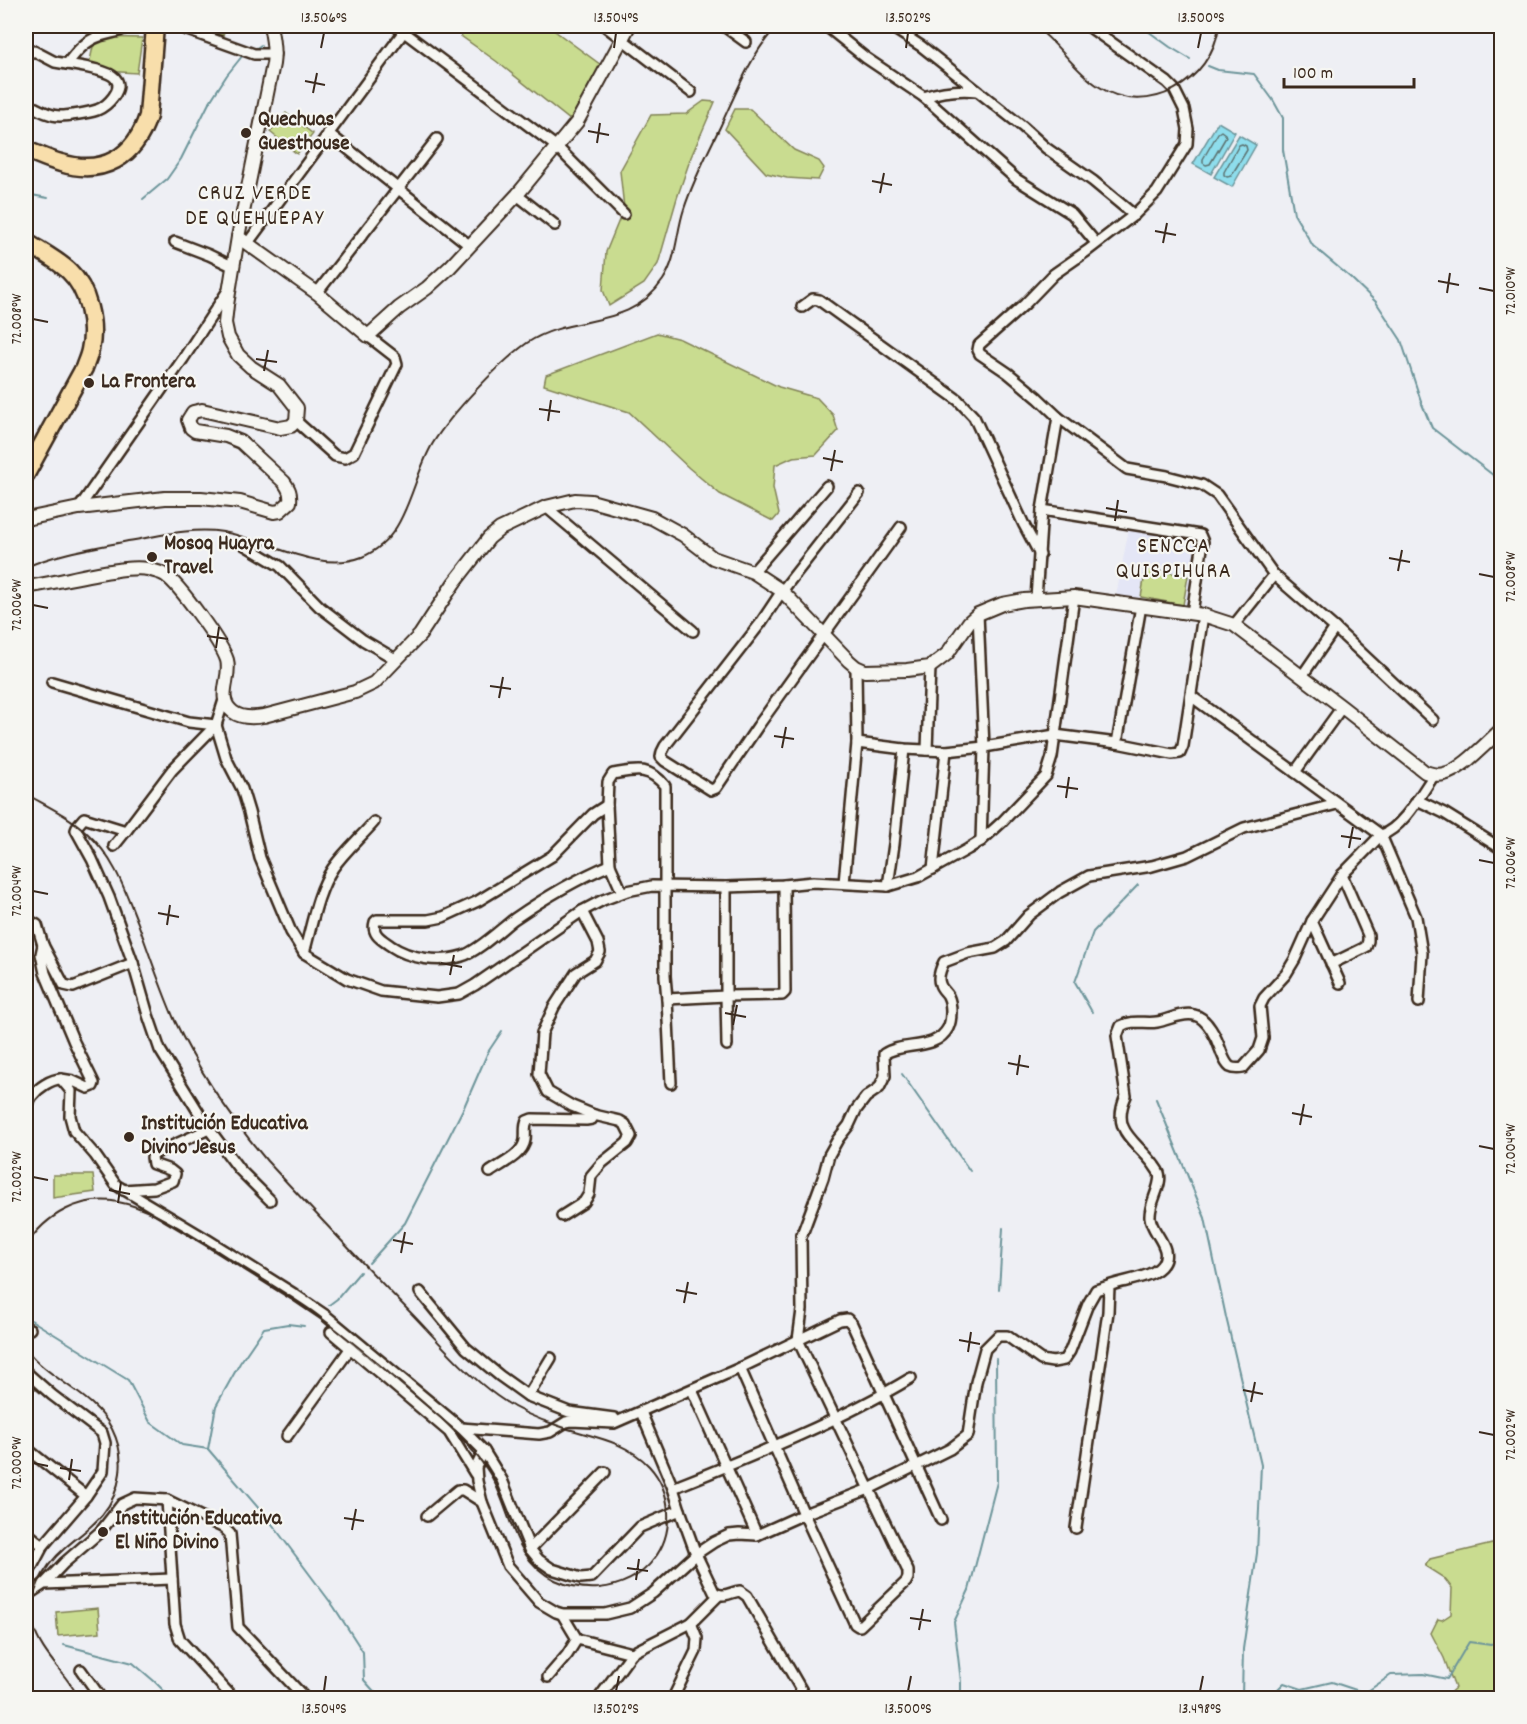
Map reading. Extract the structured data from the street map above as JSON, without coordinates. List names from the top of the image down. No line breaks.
{"districts":["CRUZ VERDE DE QUEHUEPAY","SENCCA QUISPIHURA"],"places":["Quechuas Guesthouse","La Frontera","Mosoq Huayra Travel","Institución Educativa Divino Jesus","Institución Educativa El Niño Divino"],"scale_bar":"100 m","coordinates":["13.506°S","13.504°S","13.502°S","13.500°S","72.010°W","72.008°W","72.006°W","72.004°W","72.002°W","72.000°W","13.498°S"]}
